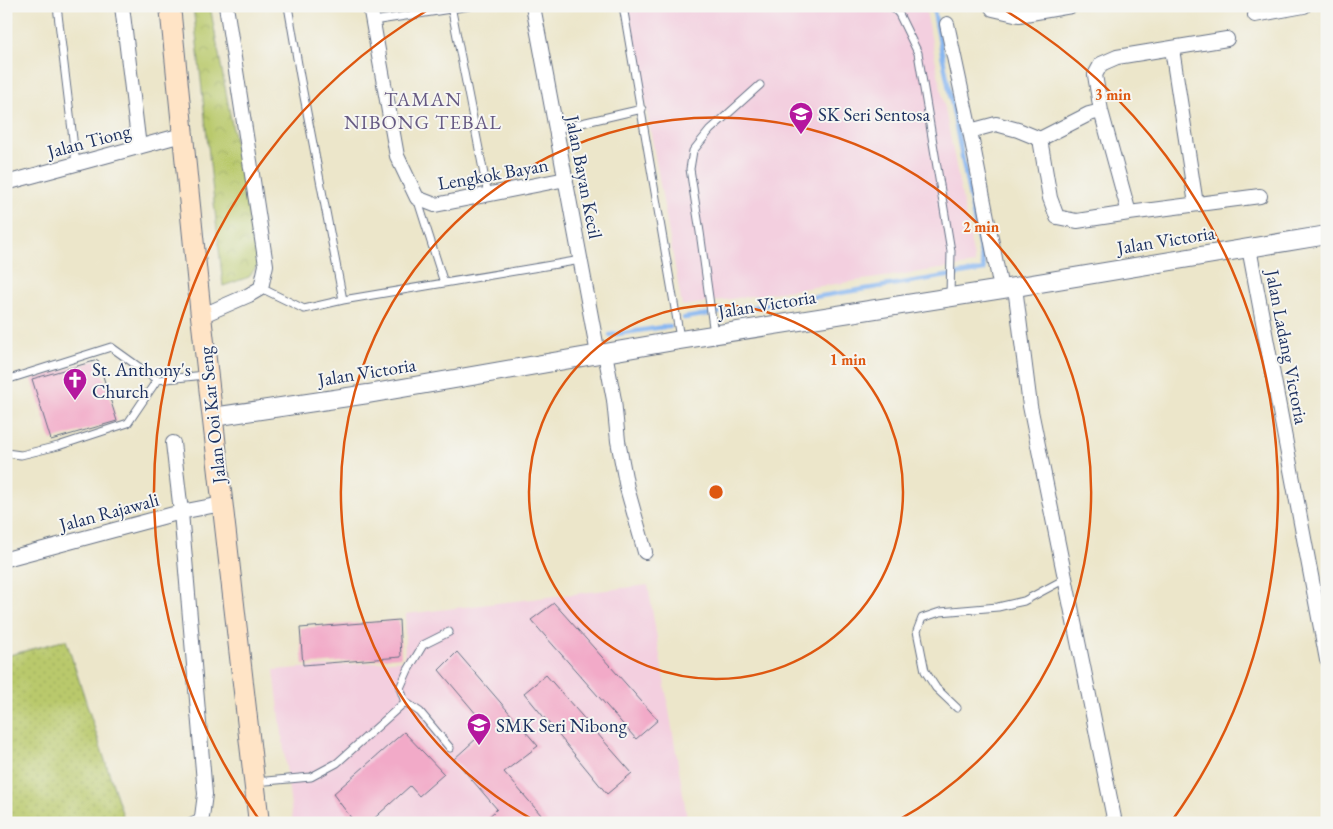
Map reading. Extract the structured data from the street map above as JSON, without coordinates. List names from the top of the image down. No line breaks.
{"streets":{"main road":["Jalan Ooi Kar Seng"],"street":["Jalan Tiong","Lengkok Bayan","Jalan Bayan Kecil","Jalan Victoria","Jalan Ladang Victoria","Jalan Rajawali"]},"crossings":[["Jalan Tiong","Jalan Ooi Kar Seng"],["Lengkok Bayan","Jalan Bayan Kecil"],["Jalan Bayan Kecil","Jalan Victoria"],["Jalan Victoria","Jalan Ladang Victoria"],["Jalan Victoria","Jalan Ooi Kar Seng"],["Jalan Ooi Kar Seng","Jalan Rajawali"]],"districts":["TAMAN NIBONG TEBAL"],"places":{"school or university":["SK Seri Sentosa","SMK Seri Nibong"],"church":["St. Anthony's Church"]},"rings":["3 min","2 min","1 min"]}
